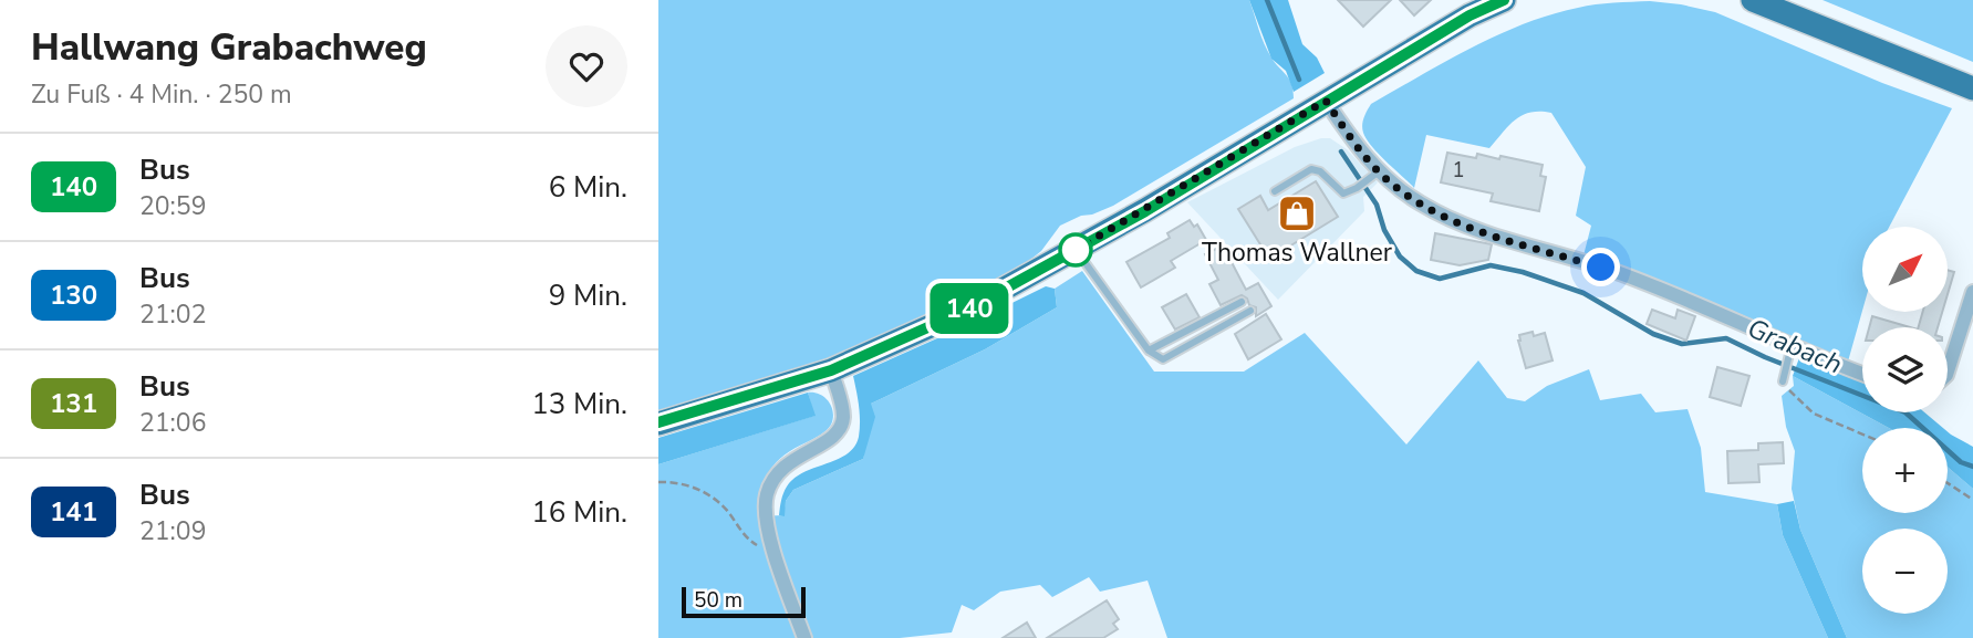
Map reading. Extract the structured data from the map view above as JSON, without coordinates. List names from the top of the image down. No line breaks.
{"water":["Grabach"],"places":{"shop":["Thomas Wallner"]},"lines":["bus line 140"],"house_numbers":["1"],"scale_bar":"50 m","north":"top right","page":{"heading":["Hallwang Grabachweg","Zu Fuß · 4 Min. · 250 m"],"on_map":"140","list":[{"mark":"140","name":"Bus","note":"20:59","value":"6 Min."},{"mark":"130","name":"Bus","note":"21:02","value":"9 Min."},{"mark":"131","name":"Bus","note":"21:06","value":"13 Min."},{"mark":"141","name":"Bus","note":"21:09","value":"16 Min."}],"map_buttons":["+","−"],"scale":"50 m"}}
